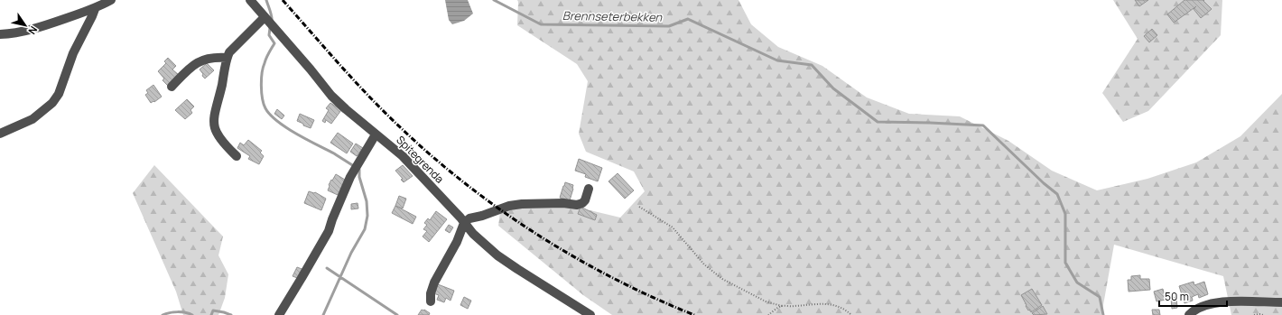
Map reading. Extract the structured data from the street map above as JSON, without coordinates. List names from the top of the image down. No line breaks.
{"streets":{"street":["Spitegrenda"]},"water":["Brennseterbekken"],"scale_bar":"50 m","north":"bottom right"}
